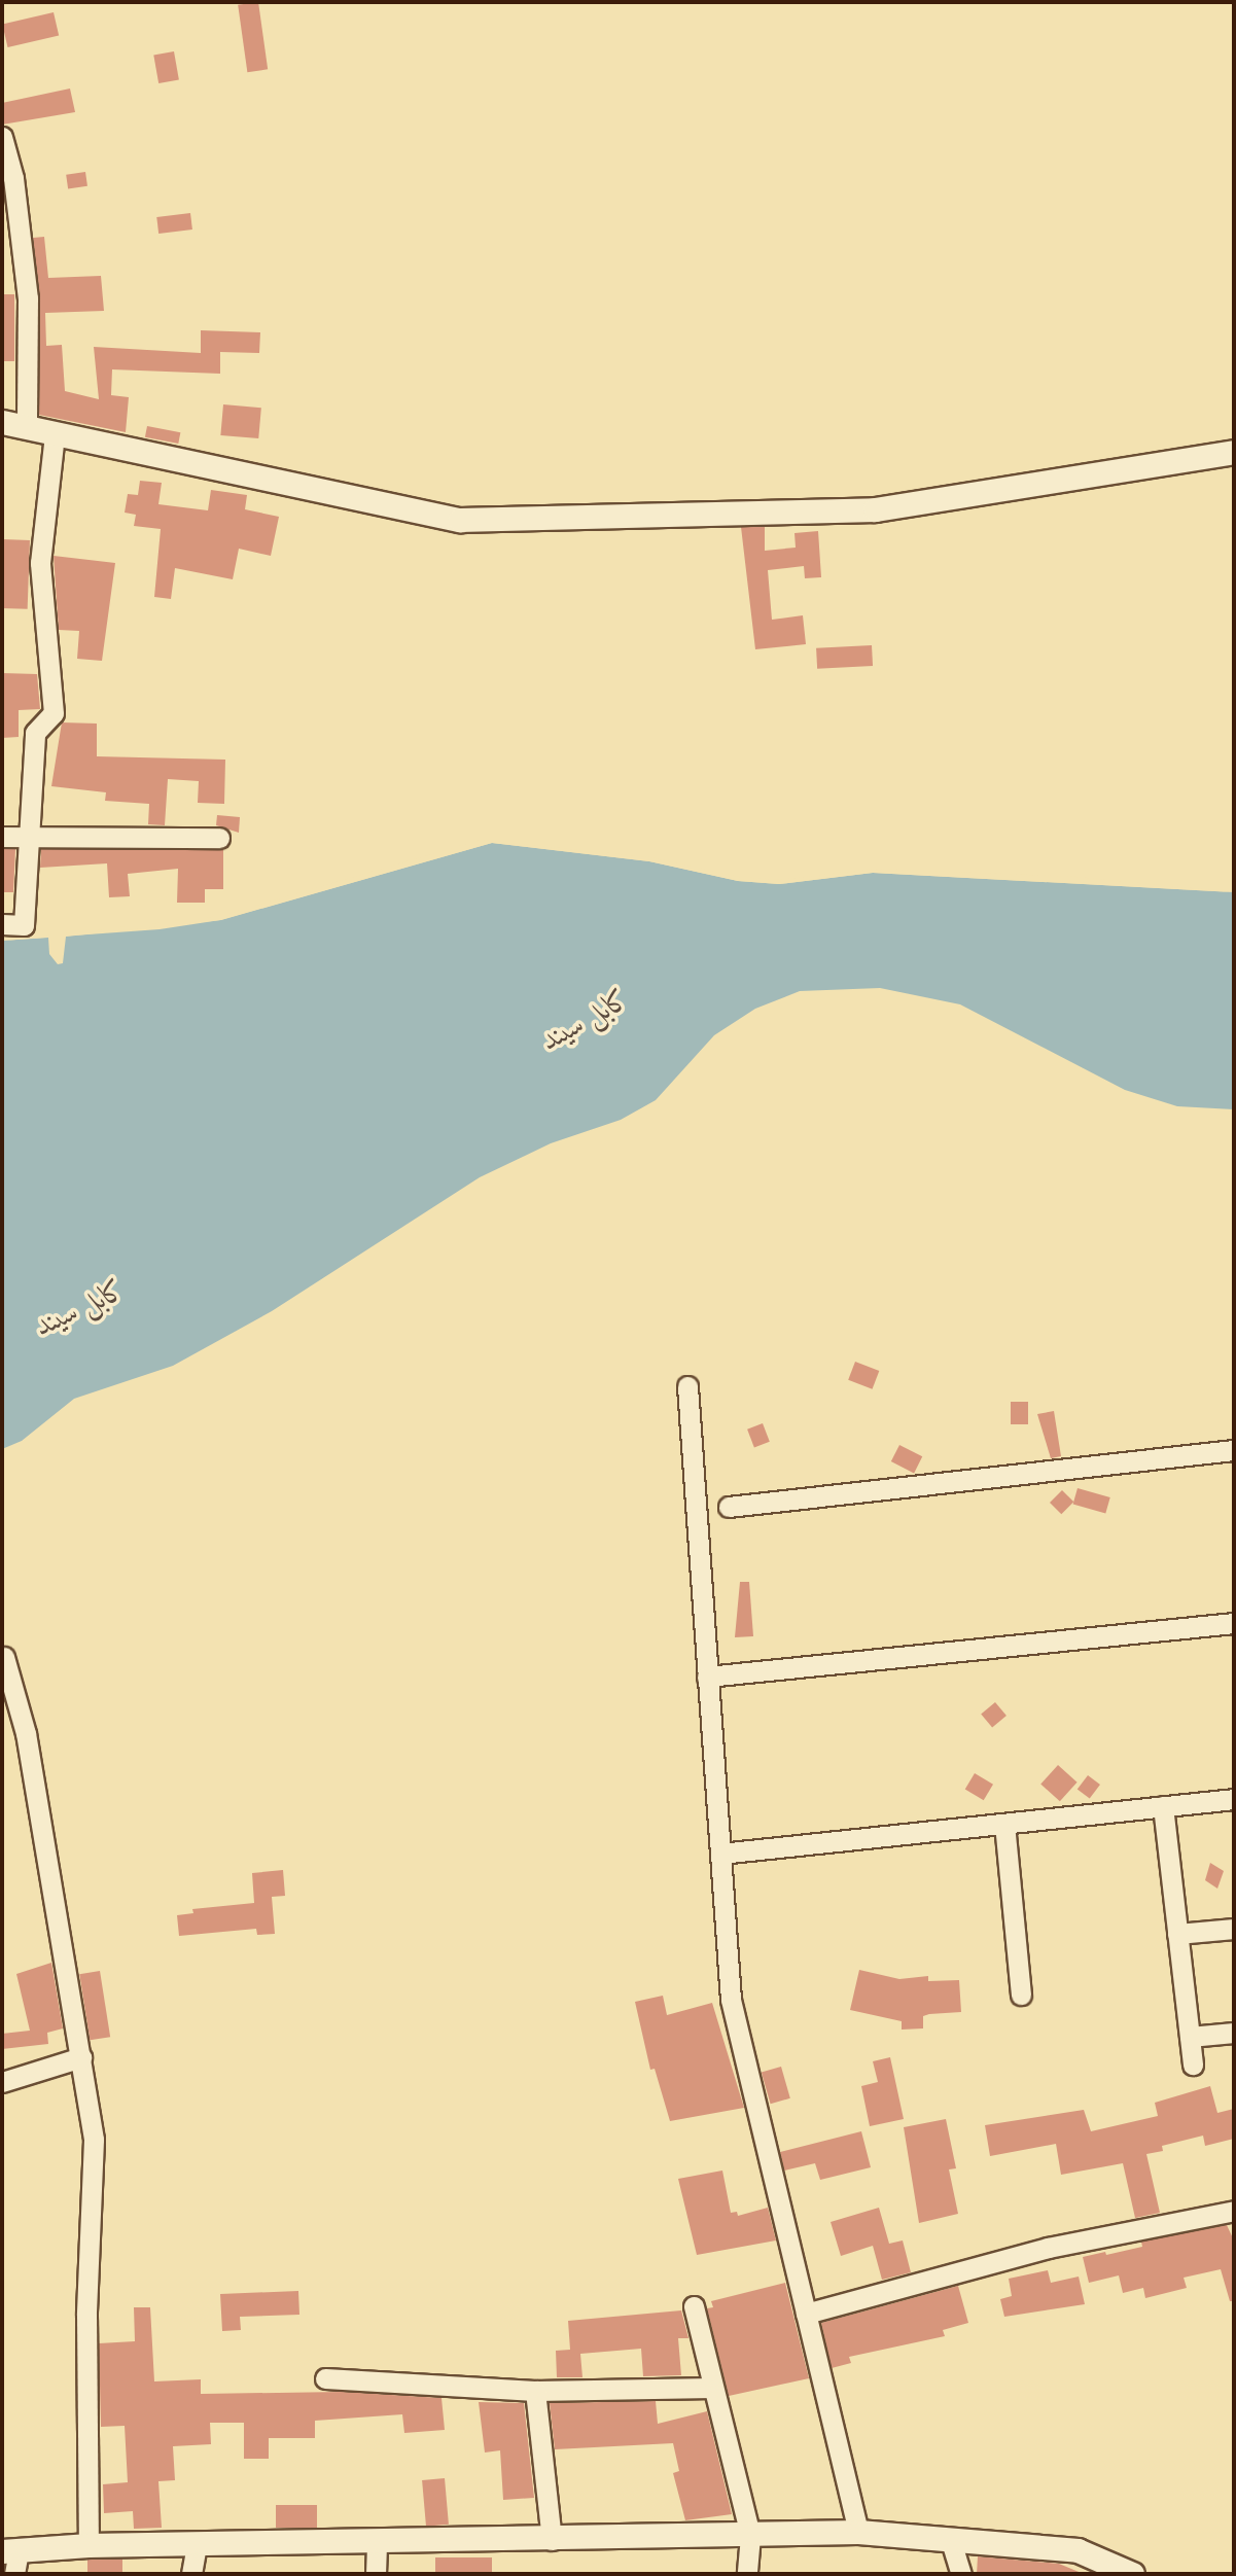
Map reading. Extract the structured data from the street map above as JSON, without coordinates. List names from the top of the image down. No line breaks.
{"water":["کابل سيند"]}
